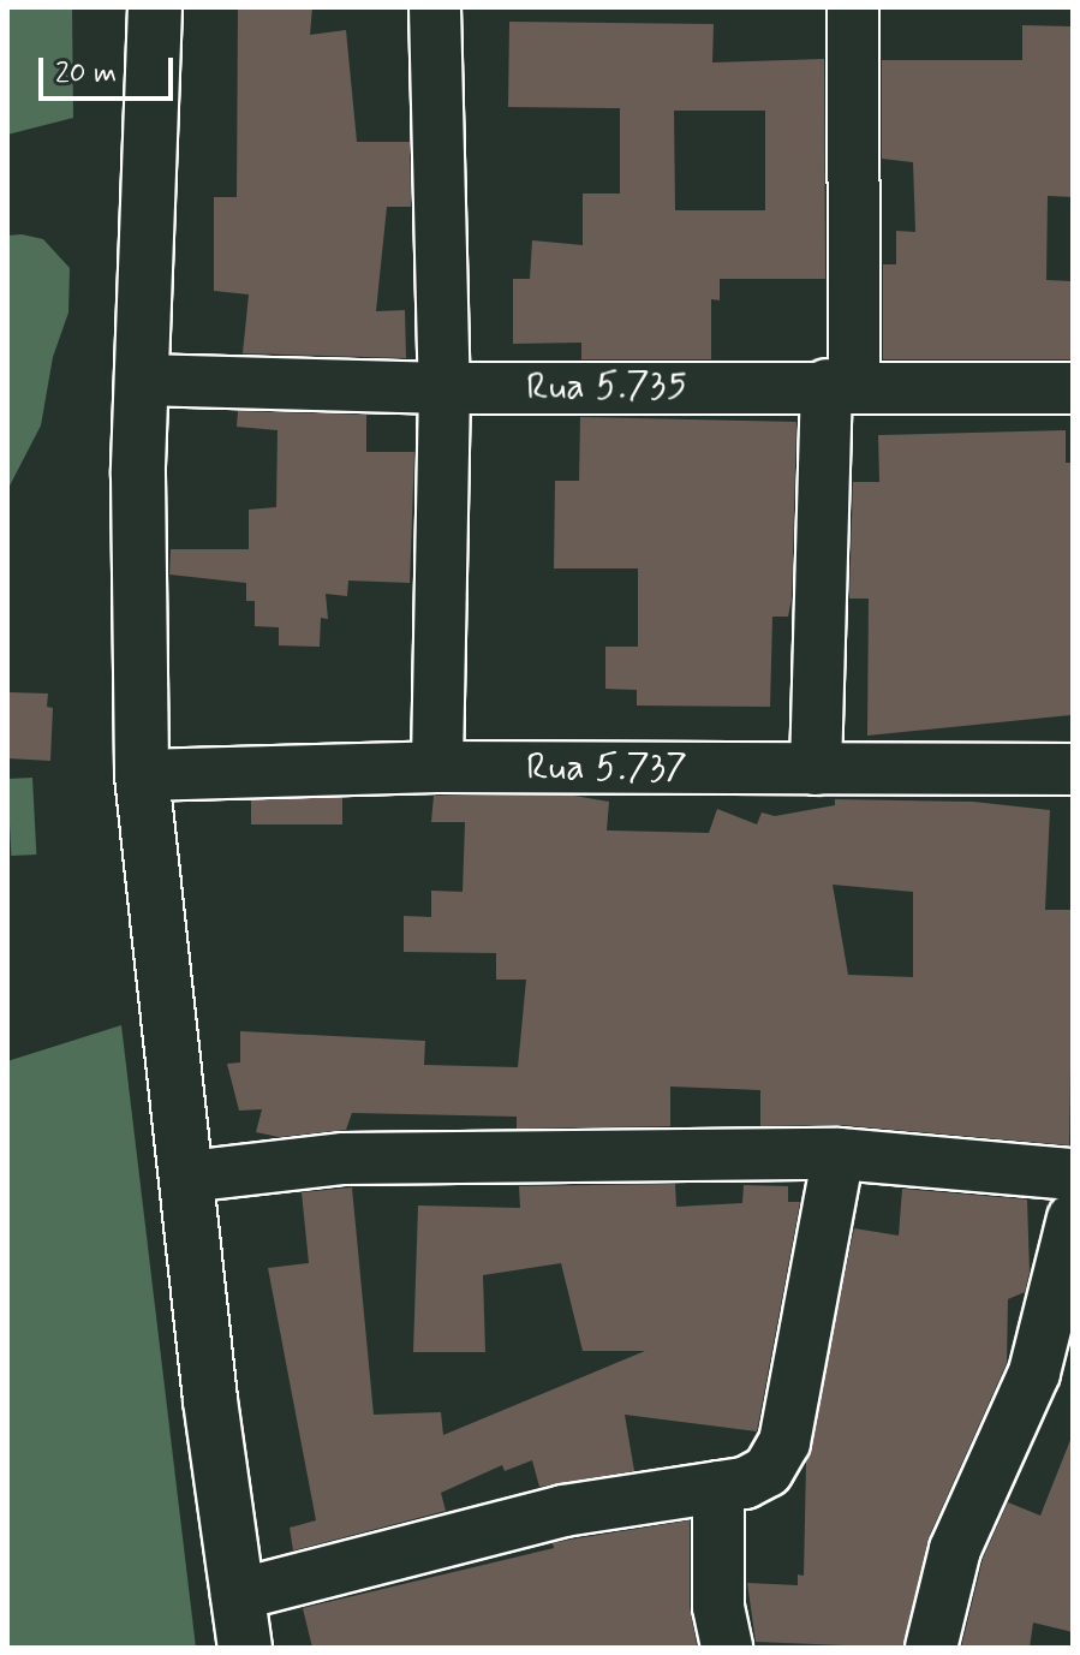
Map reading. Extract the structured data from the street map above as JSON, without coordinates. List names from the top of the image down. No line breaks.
{"streets":{"street":["Rua 5.735","Rua 5.737"]},"scale_bar":"20 m"}
